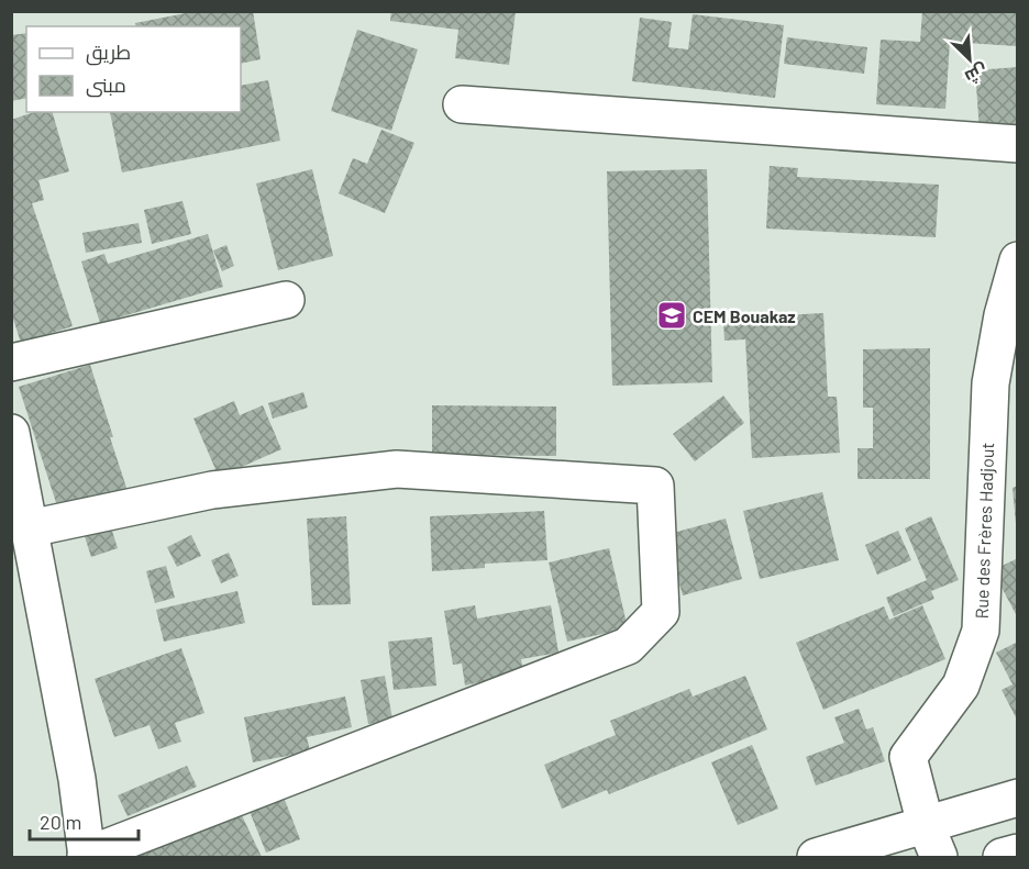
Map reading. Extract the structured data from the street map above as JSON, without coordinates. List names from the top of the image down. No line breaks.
{"streets":{"street":["Rue des Frères Hadjout"]},"places":{"school or university":["CEM Bouakaz"]},"legend":["طريق","مبنى"],"scale_bar":"20 m","north":"bottom right"}
